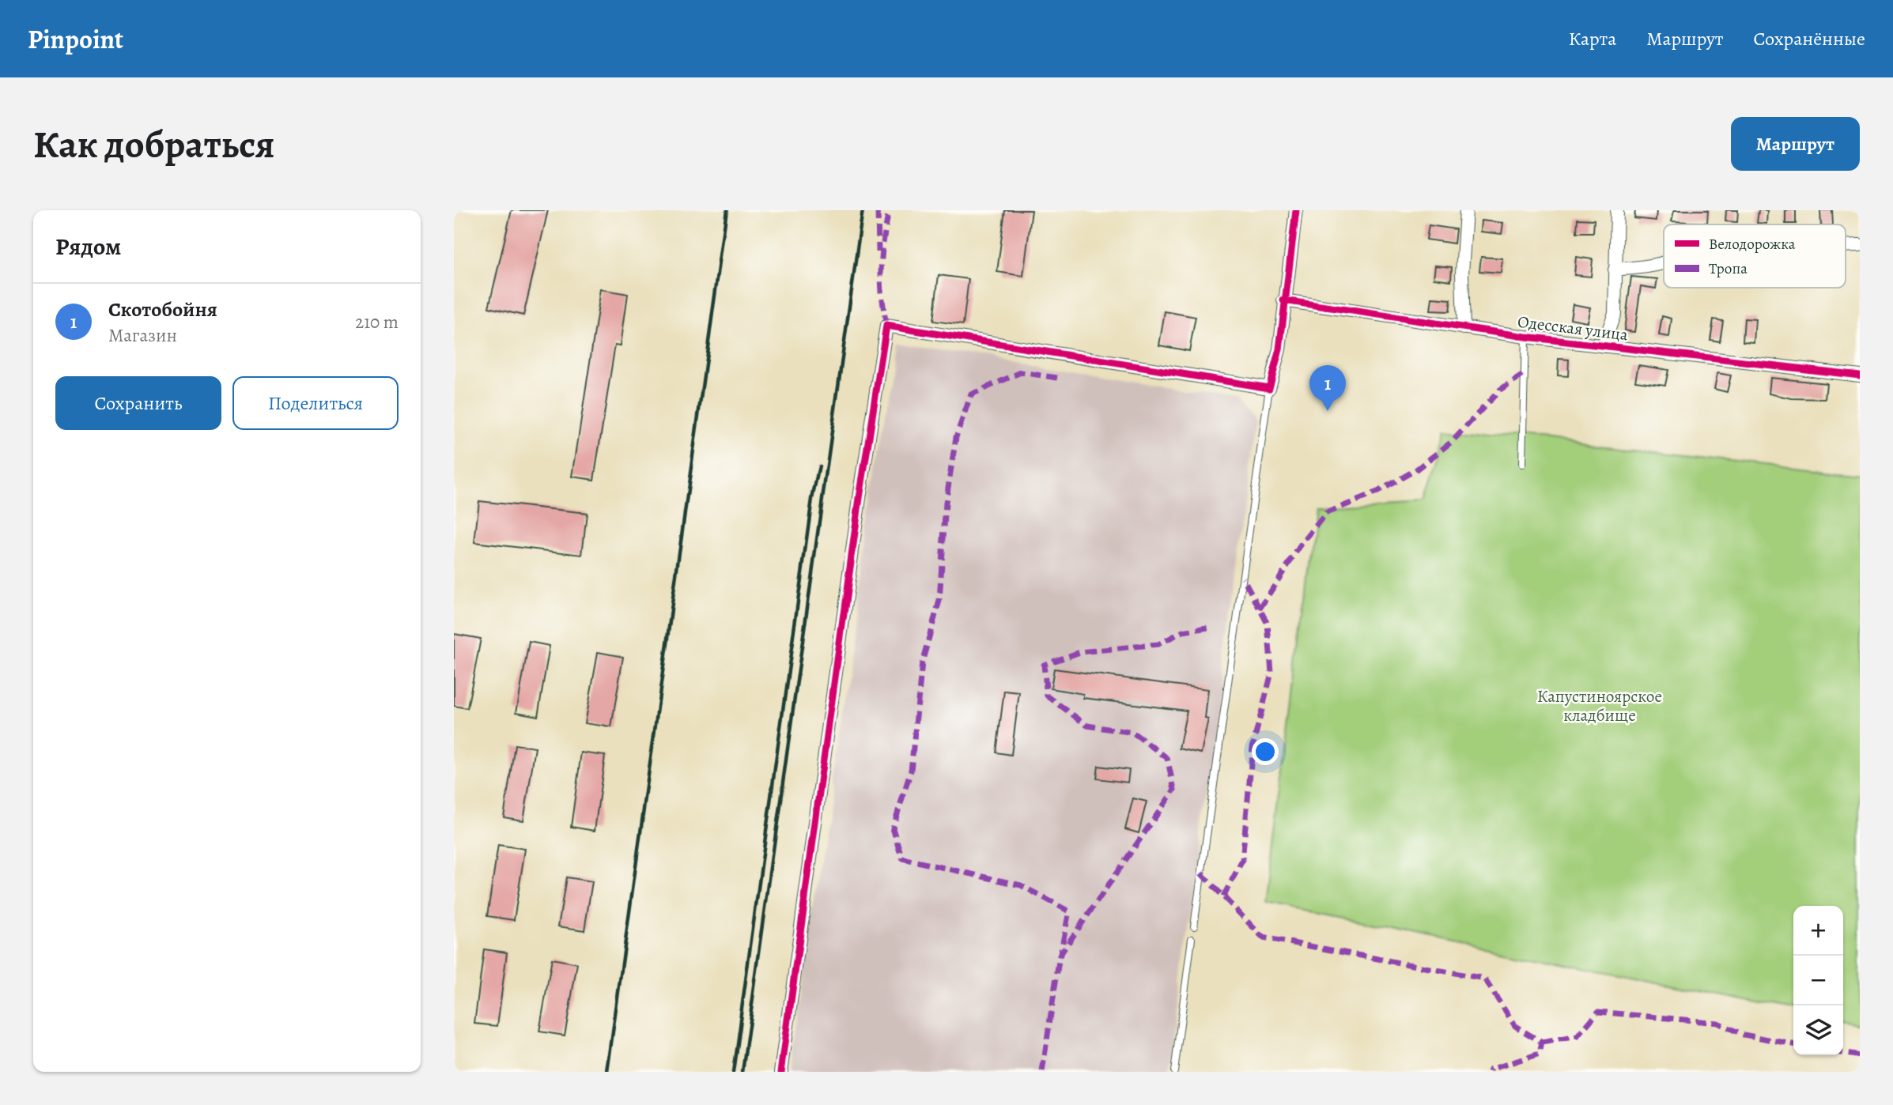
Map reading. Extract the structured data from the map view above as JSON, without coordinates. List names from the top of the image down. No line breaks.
{"streets":{"street":["Одесская улица"]},"parks":["Капустиноярское кладбище"],"legend":["Велодорожка","Тропа"],"page":{"header":"Pinpoint","nav":["Карта","Маршрут","Сохранённые"],"buttons":["Маршрут",["Сохранить","Поделиться"]],"title":"Как добраться","heading":"Рядом","list":[{"mark":"1","name":"Скотобойня","note":"Магазин","value":"210 m"}],"pins":"1","map_buttons":["+","−"]}}
